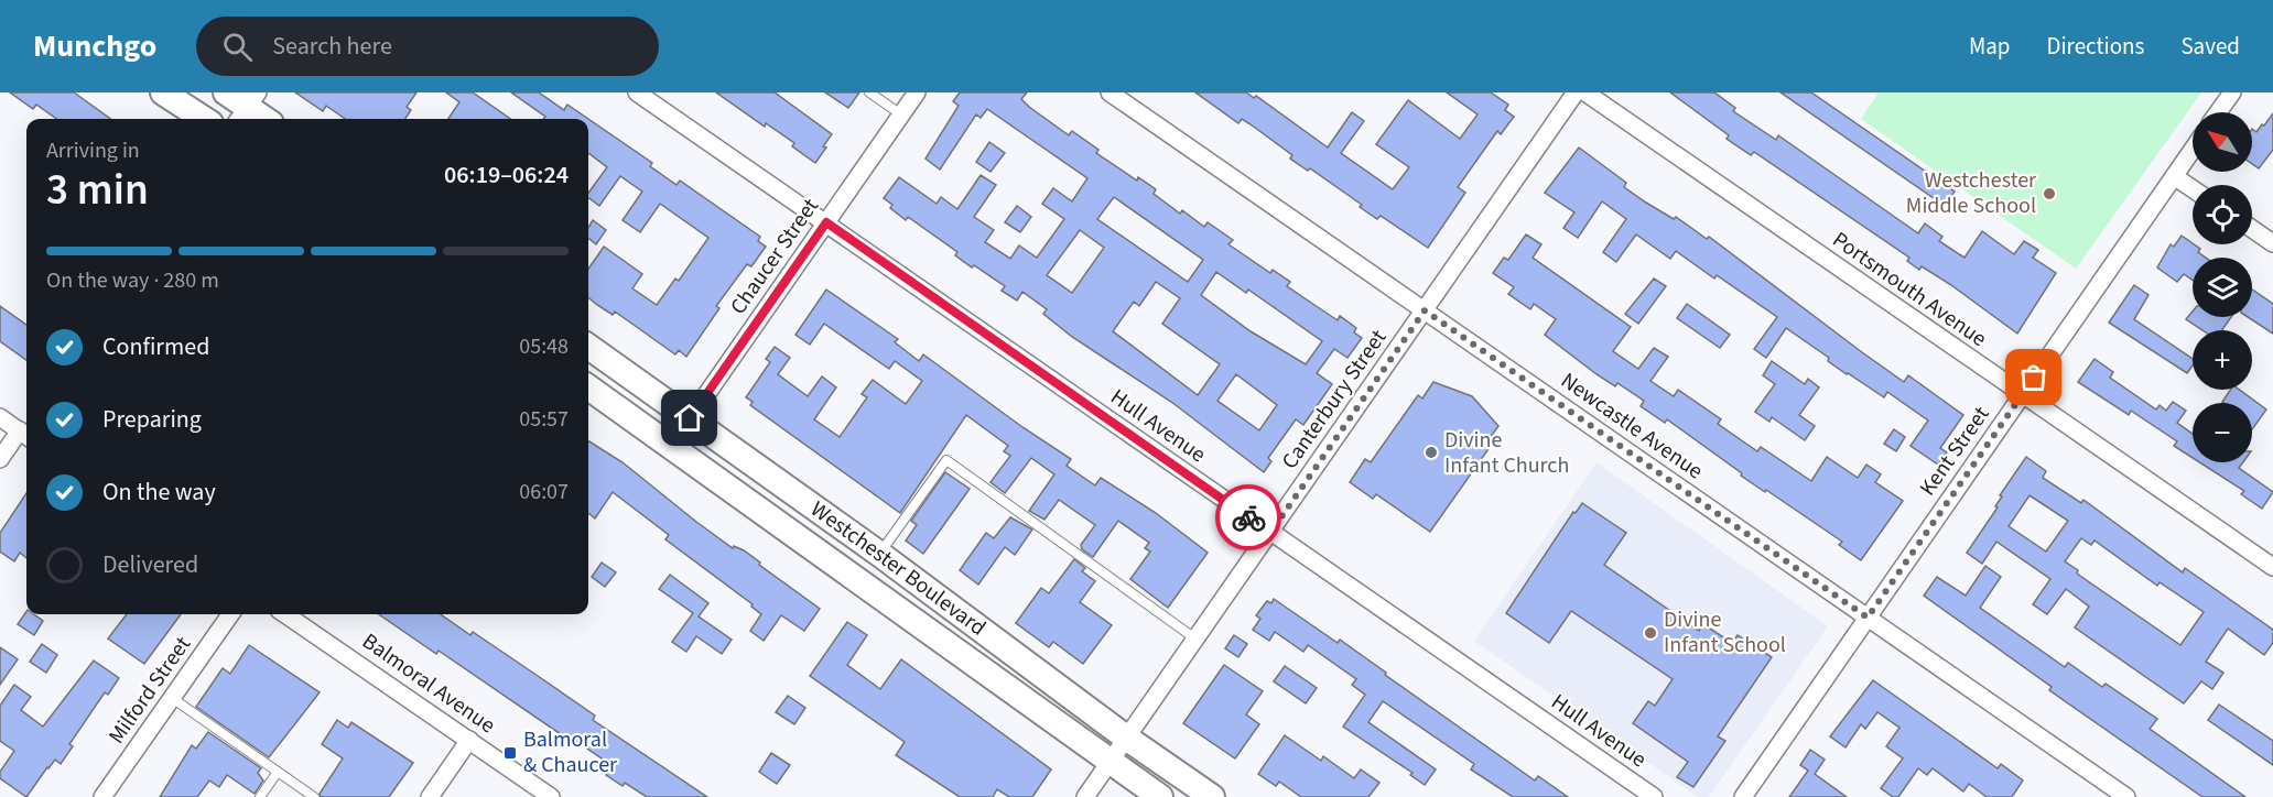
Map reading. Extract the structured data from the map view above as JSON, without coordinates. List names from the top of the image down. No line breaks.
{"streets":{"street":["Chaucer Street","Portsmouth Avenue","Canterbury Street","Hull Avenue","Newcastle Avenue","Kent Street","Westchester Boulevard","Balmoral Avenue","Milford Street"]},"crossings":[["Chaucer Street","Hull Avenue"],["Chaucer Street","Westchester Boulevard"],["Portsmouth Avenue","Kent Street"],["Canterbury Street","Hull Avenue"],["Canterbury Street","Newcastle Avenue"],["Canterbury Street","Westchester Boulevard"],["Newcastle Avenue","Kent Street"]],"places":{"other":["Westchester Middle School","Divine Infant Church","Divine Infant School"],"transit":["Balmoral & Chaucer"]},"north":"top left","page":{"header":"Munchgo","search":"Search here","nav":["Map","Directions","Saved"],"map_buttons":["+","−"],"heading":["3 min","Arriving in","06:19–06:24"],"bar":"On the way · 280 m","list":[["Confirmed","05:48"],["Preparing","05:57"],["On the way","06:07"],"Delivered"]}}
